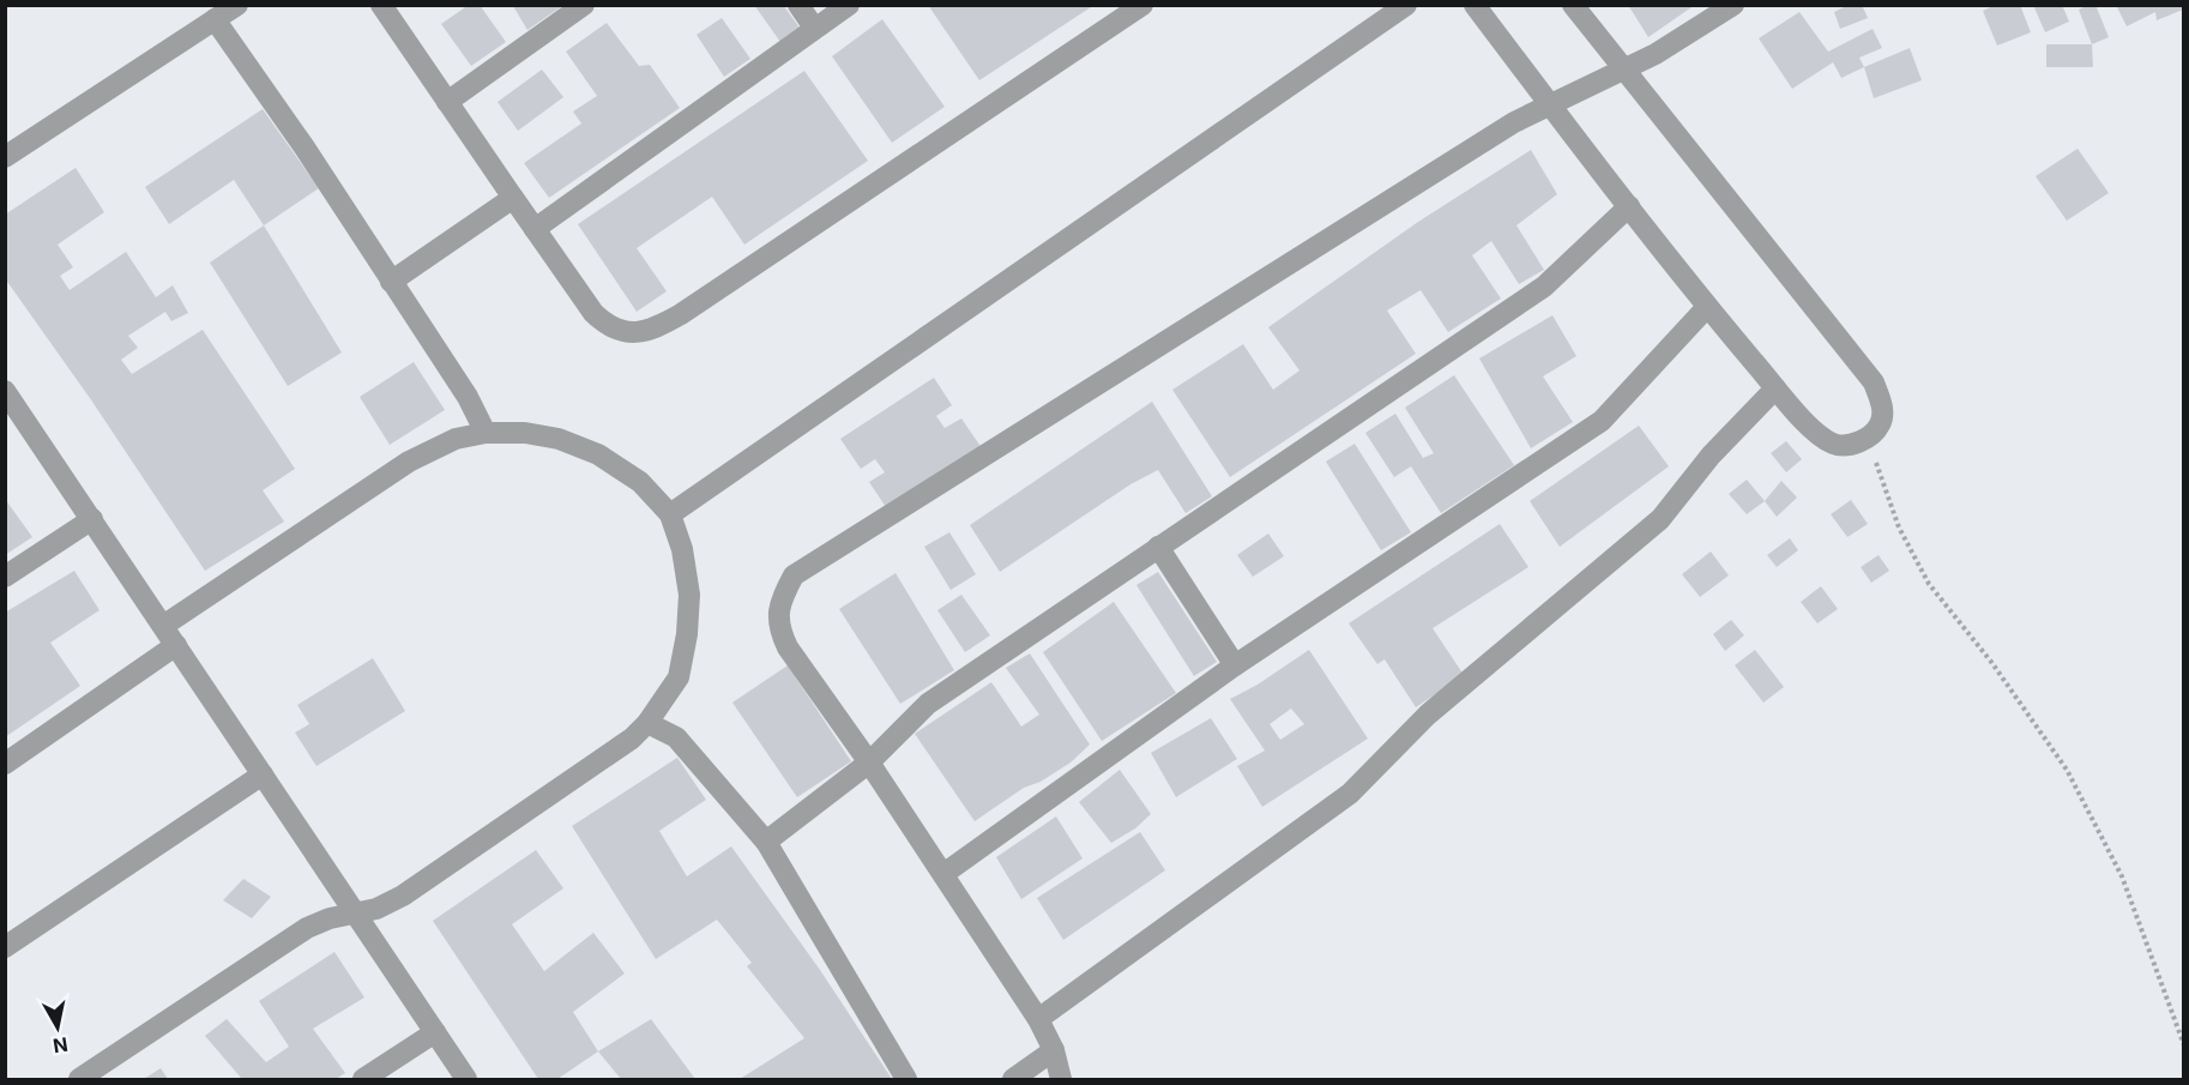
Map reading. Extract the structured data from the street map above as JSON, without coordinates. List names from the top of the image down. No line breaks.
{"north":"bottom"}
